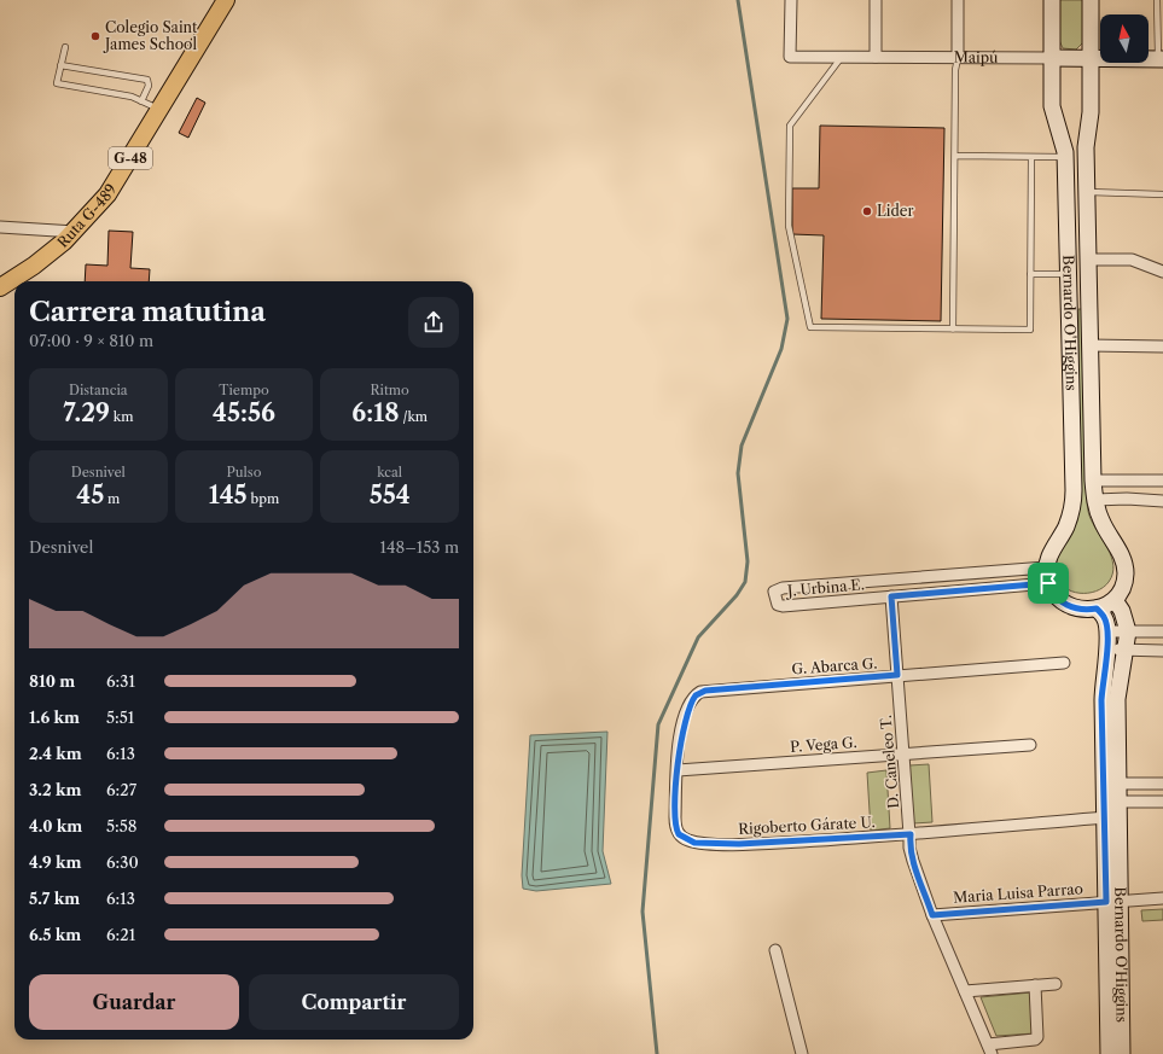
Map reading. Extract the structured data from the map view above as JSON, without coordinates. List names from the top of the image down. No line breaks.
{"streets":{"main road":["G-48","Ruta G-489"],"street":["Maipú","Bernardo O'Higgins","J. Urbina E.","G. Abarca G.","P. Vega G.","D. Caneleo T.","Rigoberto Gárate U.","Maria Luisa Parrao"]},"crossings":[["Maipú","Bernardo O'Higgins"],["Bernardo O'Higgins","J. Urbina E."],["Bernardo O'Higgins","Rigoberto Gárate U."],["Bernardo O'Higgins","Maria Luisa Parrao"],["J. Urbina E.","D. Caneleo T."],["G. Abarca G.","P. Vega G."],["G. Abarca G.","D. Caneleo T."],["G. Abarca G.","Rigoberto Gárate U."],["P. Vega G.","D. Caneleo T."],["P. Vega G.","Rigoberto Gárate U."],["D. Caneleo T.","Rigoberto Gárate U."],["D. Caneleo T.","Maria Luisa Parrao"]],"places":["Colegio Saint James School","Lider"],"north":"top","page":{"heading":["Carrera matutina","07:00 · 9 × 810 m"],"stats":[["Distancia","7.29 km"],["Tiempo","45:56"],["Ritmo","6:18 /km"],["Desnivel","45 m"],["Pulso","145 bpm"],["kcal","554"]],"chart":["Desnivel","148–153 m"],"list":[{"name":"810 m","note":"6:31"},{"name":"1.6 km","note":"5:51"},{"name":"2.4 km","note":"6:13"},{"name":"3.2 km","note":"6:27"},{"name":"4.0 km","note":"5:58"},{"name":"4.9 km","note":"6:30"},{"name":"5.7 km","note":"6:13"},{"name":"6.5 km","note":"6:21"}],"buttons":["Guardar","Compartir"]}}
